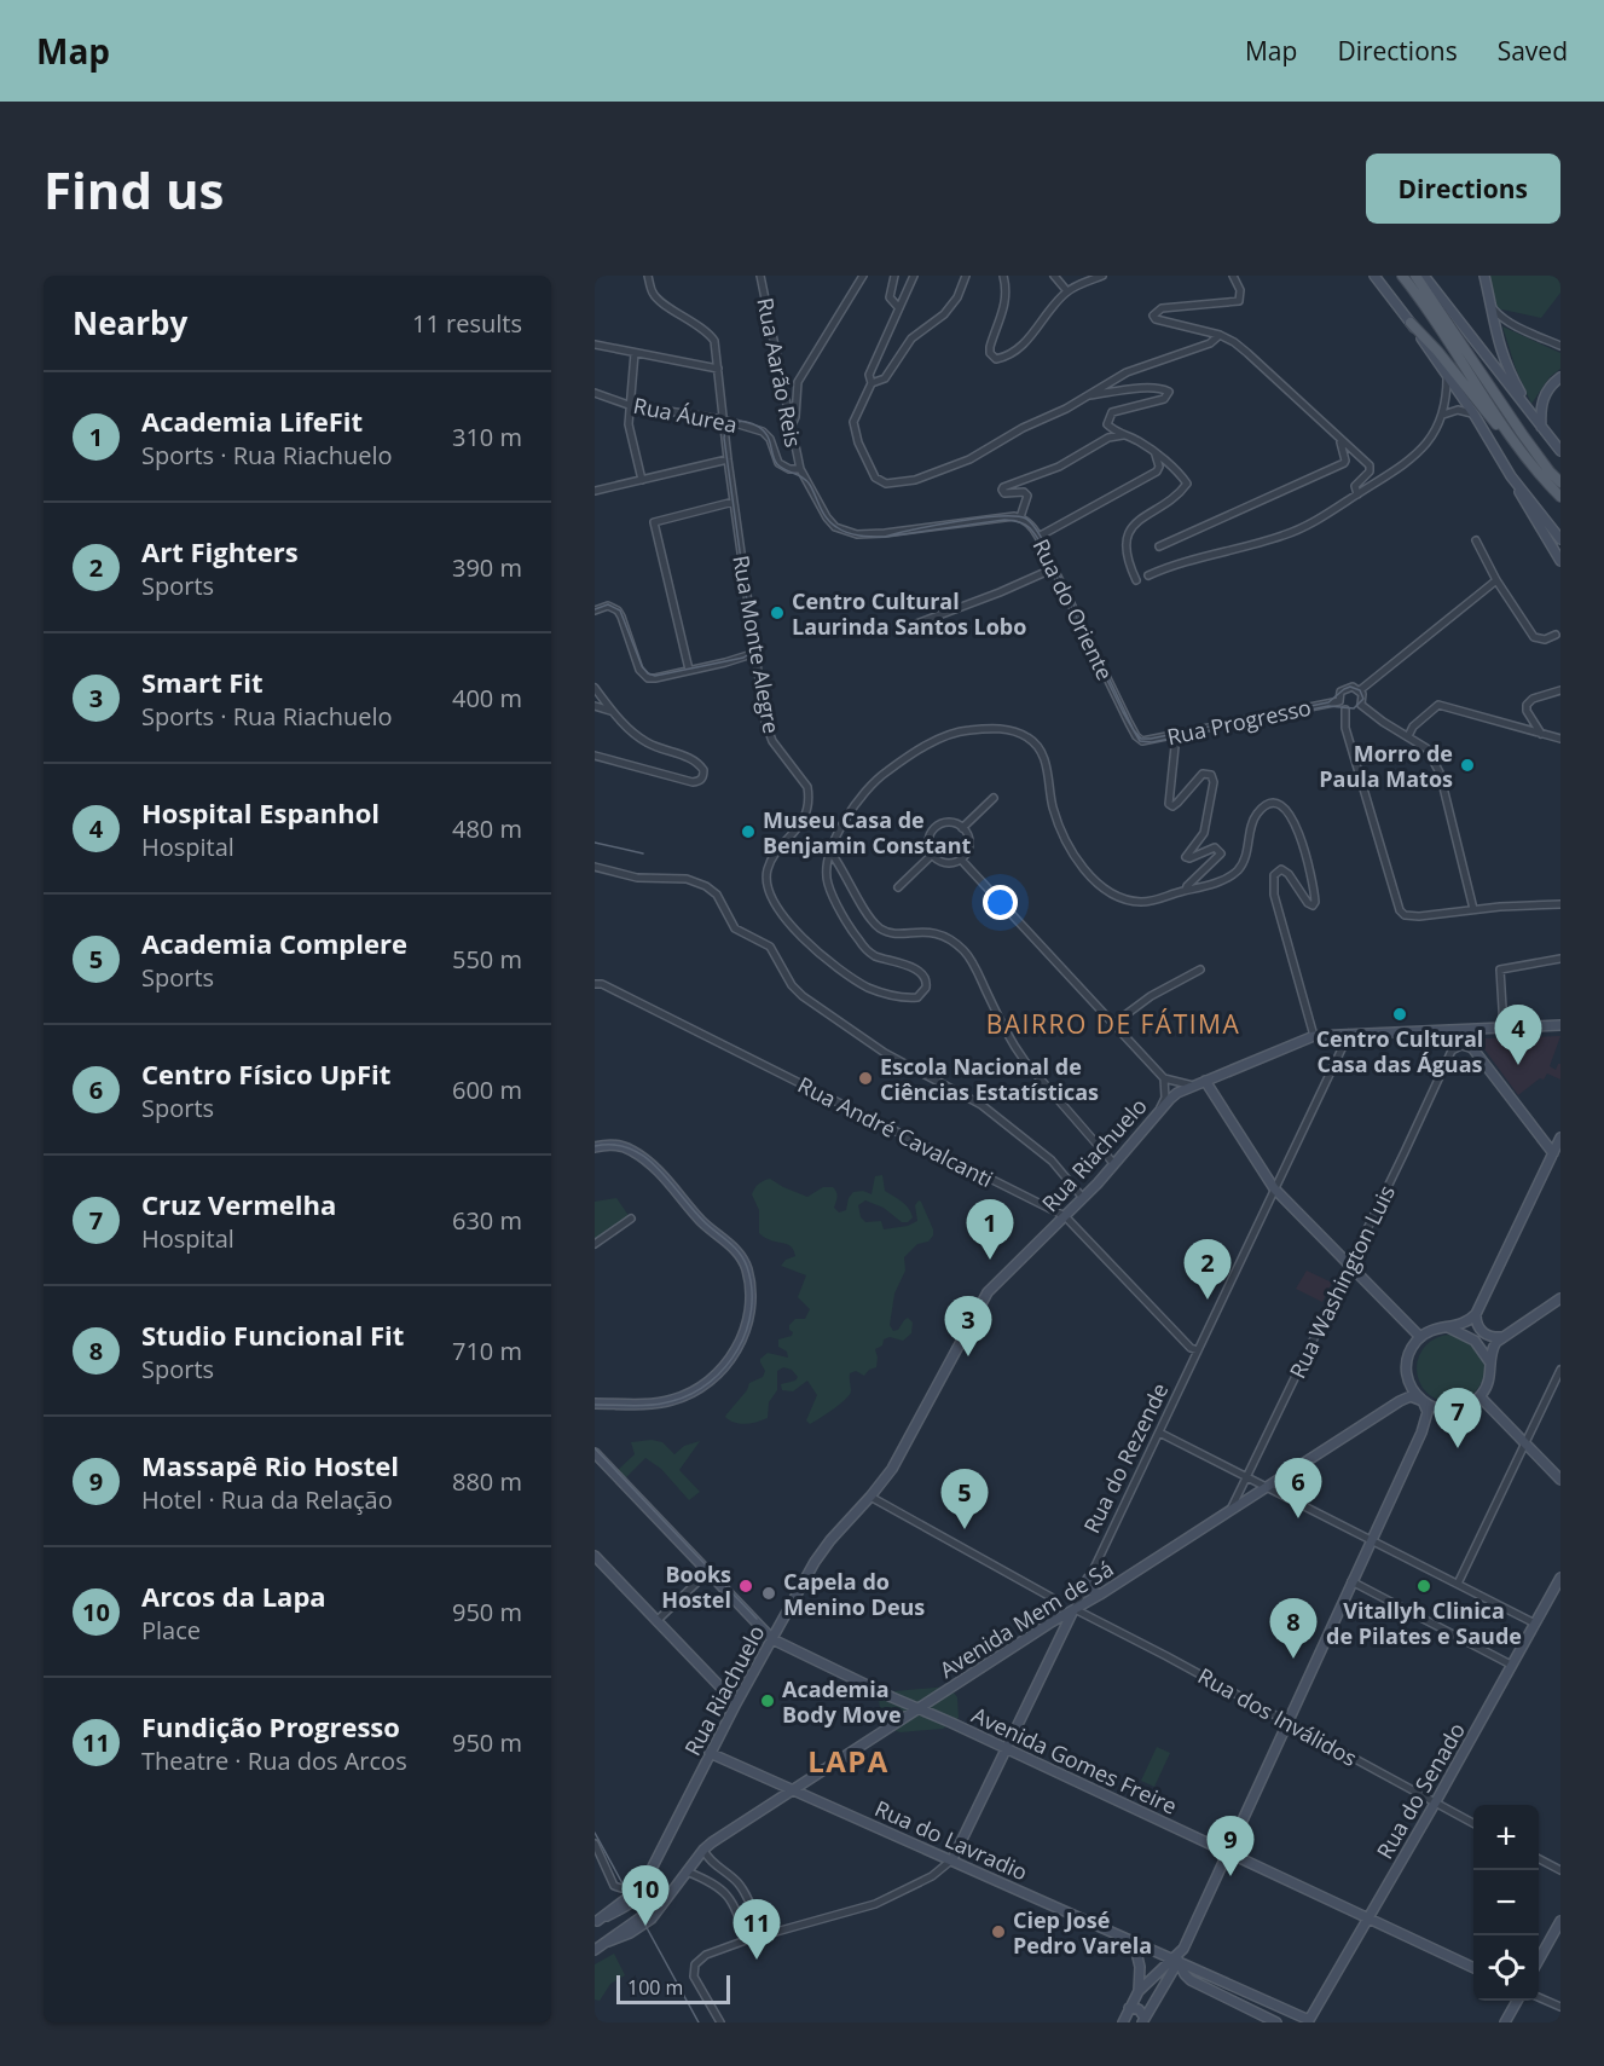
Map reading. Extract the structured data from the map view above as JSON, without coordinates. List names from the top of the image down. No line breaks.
{"streets":{"main road":["Rua Riachuelo","Rua do Rezende","Avenida Mem de Sá","Avenida Gomes Freire","Rua do Senado","Rua do Lavradio"],"street":["Rua Aarão Reis","Rua Áurea","Rua do Oriente","Rua Monte Alegre","Rua Progresso","Rua André Cavalcanti","Rua Washington Luis","Rua dos Inválidos"]},"crossings":[["Rua Aarão Reis","Rua Áurea"],["Rua Aarão Reis","Rua do Oriente"],["Rua Áurea","Rua do Oriente"],["Rua Áurea","Rua Monte Alegre"],["Rua do Oriente","Rua Progresso"],["Rua André Cavalcanti","Rua Riachuelo"],["Rua André Cavalcanti","Rua do Rezende"],["Rua Riachuelo","Rua do Rezende"],["Rua Riachuelo","Avenida Gomes Freire"],["Rua Riachuelo","Rua do Lavradio"],["Rua Washington Luis","Avenida Mem de Sá"],["Rua do Rezende","Avenida Mem de Sá"],["Rua do Rezende","Rua dos Inválidos"],["Rua do Rezende","Avenida Gomes Freire"],["Rua do Rezende","Rua do Lavradio"],["Avenida Mem de Sá","Rua dos Inválidos"],["Avenida Mem de Sá","Avenida Gomes Freire"],["Avenida Mem de Sá","Rua do Lavradio"],["Rua dos Inválidos","Rua do Senado"],["Avenida Gomes Freire","Rua do Senado"],["Rua do Senado","Rua do Lavradio"]],"districts":["BAIRRO DE FÁTIMA","LAPA"],"places":["Centro Cultural Laurinda Santos Lobo","Morro de Paula Matos","Museu Casa de Benjamin Constant","Centro Cultural Casa das Águas","Escola Nacional de Ciências Estatísticas","Books Hostel","Vitallyh Clinica de Pilates e Saude","Capela do Menino Deus","Academia Body Move","Ciep José Pedro Varela"],"scale_bar":"100 m","page":{"header":"Map","nav":["Map","Directions","Saved"],"buttons":"Directions","title":"Find us","heading":["Nearby","11 results"],"list":[{"mark":"1","name":"Academia LifeFit","note":"Sports · Rua Riachuelo","value":"310 m"},{"mark":"2","name":"Art Fighters","note":"Sports","value":"390 m"},{"mark":"3","name":"Smart Fit","note":"Sports · Rua Riachuelo","value":"400 m"},{"mark":"4","name":"Hospital Espanhol","note":"Hospital","value":"480 m"},{"mark":"5","name":"Academia Complere","note":"Sports","value":"550 m"},{"mark":"6","name":"Centro Físico UpFit","note":"Sports","value":"600 m"},{"mark":"7","name":"Cruz Vermelha","note":"Hospital","value":"630 m"},{"mark":"8","name":"Studio Funcional Fit","note":"Sports","value":"710 m"},{"mark":"9","name":"Massapê Rio Hostel","note":"Hotel · Rua da Relação","value":"880 m"},{"mark":"10","name":"Arcos da Lapa","note":"Place","value":"950 m"},{"mark":"11","name":"Fundição Progresso","note":"Theatre · Rua dos Arcos","value":"950 m"}],"pins":["4","1","2","3","7","6","5","8","9","10","11"],"map_buttons":["+","−"],"scale":"100 m"}}
